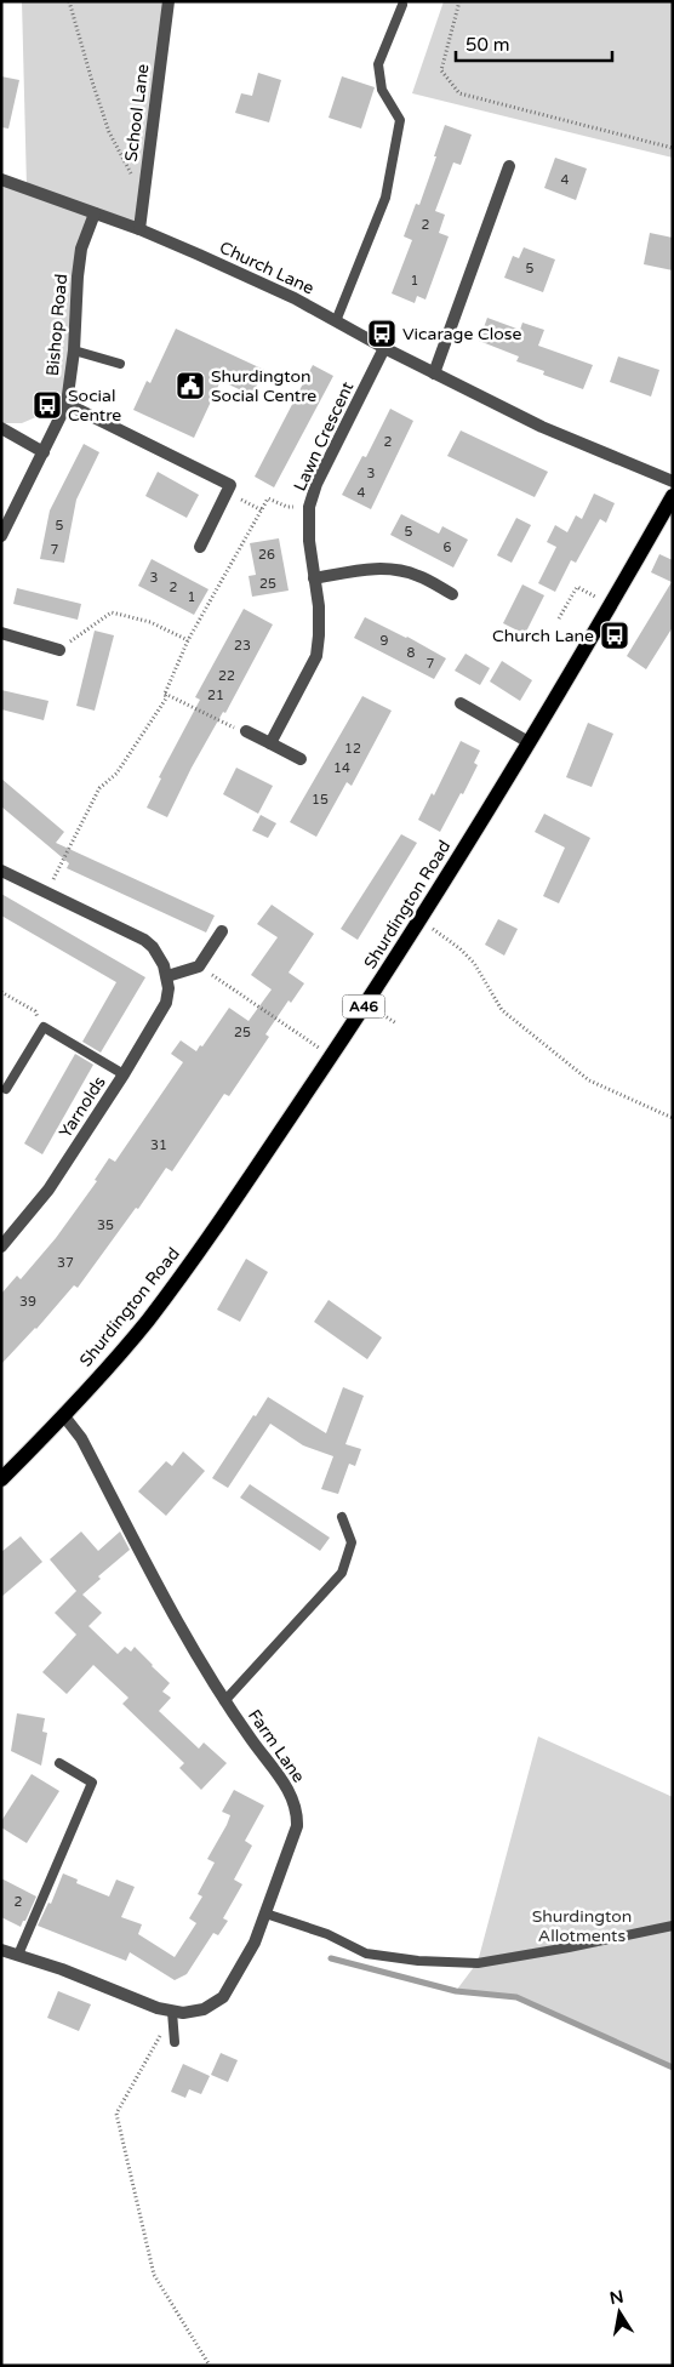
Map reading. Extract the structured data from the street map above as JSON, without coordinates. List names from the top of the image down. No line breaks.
{"streets":{"main road":["Shurdington Road","A46"],"street":["School Lane","Church Lane","Bishop Road","Lawn Crescent","Yarnolds","Farm Lane"]},"crossings":[["School Lane","Church Lane"],["Church Lane","Bishop Road"],["Church Lane","Lawn Crescent"],["Shurdington Road","Farm Lane"]],"parks":["Shurdington Allotments"],"places":{"bus stop":["Vicarage Close","Social Centre","Church Lane"],"public building":["Shurdington Social Centre"]},"house_numbers":["4","2","5","1","2","3","4","5","5","6","7","26","3","25","2","1","9","23","8","7","22","21","12","14","15","25","31","35","37","39","2"],"scale_bar":"50 m","north":"top"}
